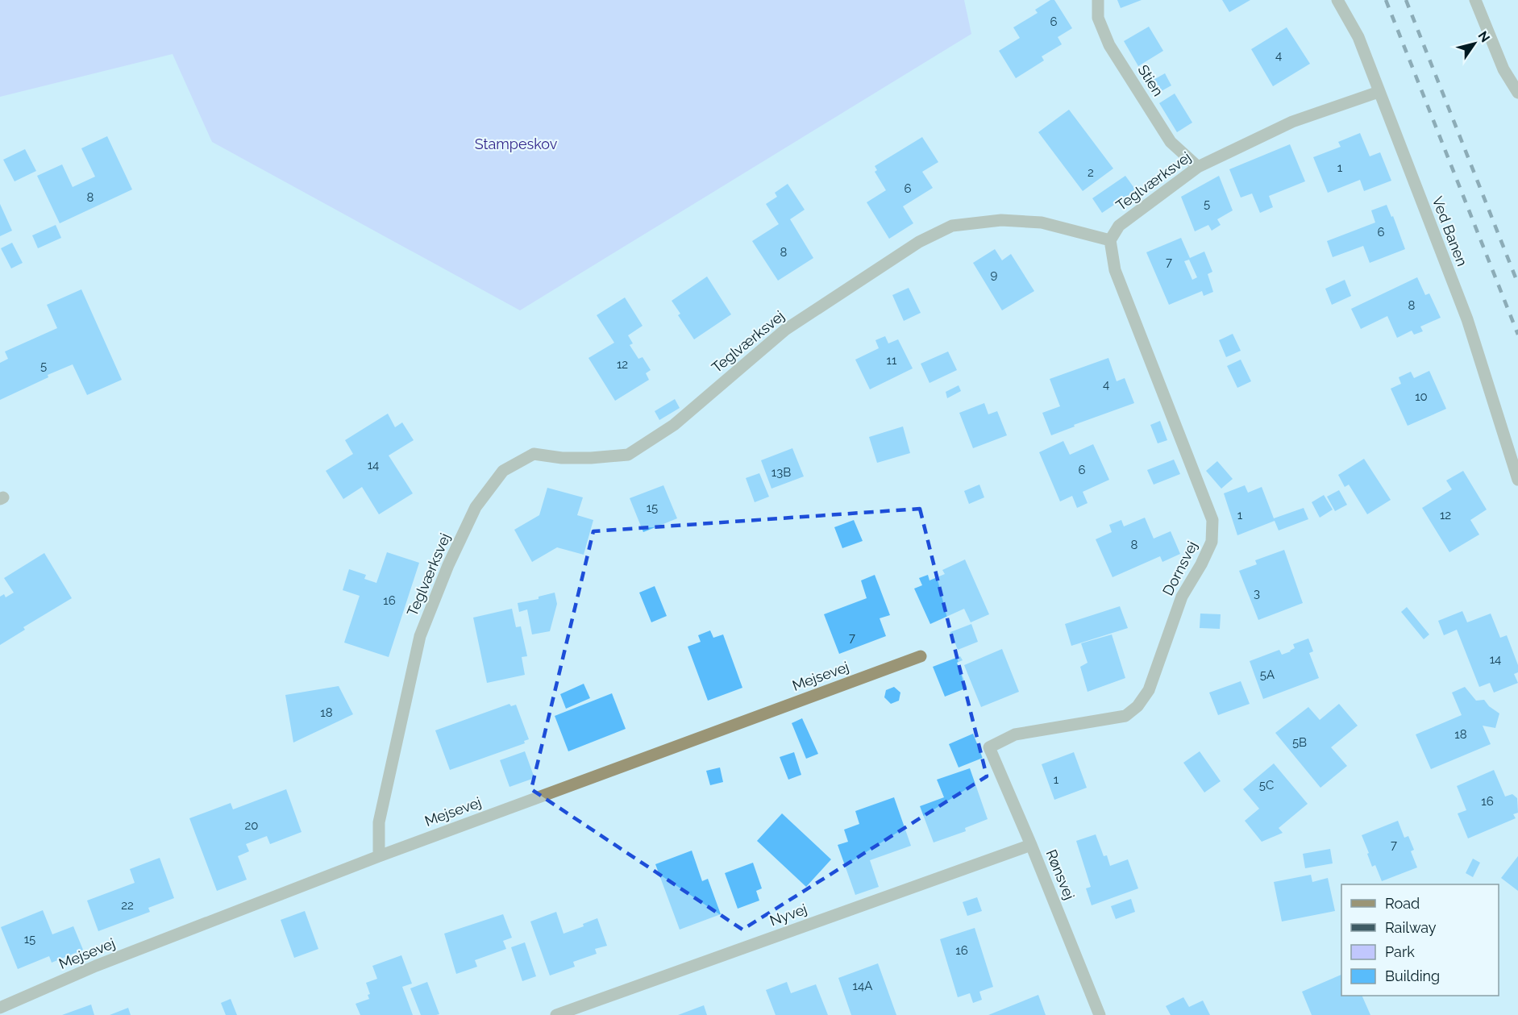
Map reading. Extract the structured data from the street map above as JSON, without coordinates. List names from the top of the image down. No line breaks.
{"streets":{"street":["Stien","Teglværksvej","Ved Banen","Dornsvej","Mejsevej","Rønsvej","Nyvej"]},"crossings":[["Stien","Teglværksvej"],["Teglværksvej","Ved Banen"],["Teglværksvej","Dornsvej"],["Teglværksvej","Mejsevej"],["Dornsvej","Rønsvej"],["Rønsvej","Nyvej"]],"parks":["Stampeskov"],"house_numbers":["6","4","1","2","6","8","5","6","8","7","9","8","11","12","5","4","10","14","6","13B","15","1","12","8","3","16","7","14","5A","18","18","5B","1","5C","16","20","7","22","15","16","14A"],"legend":["Road","Railway","Park","Building"],"north":"top right"}
